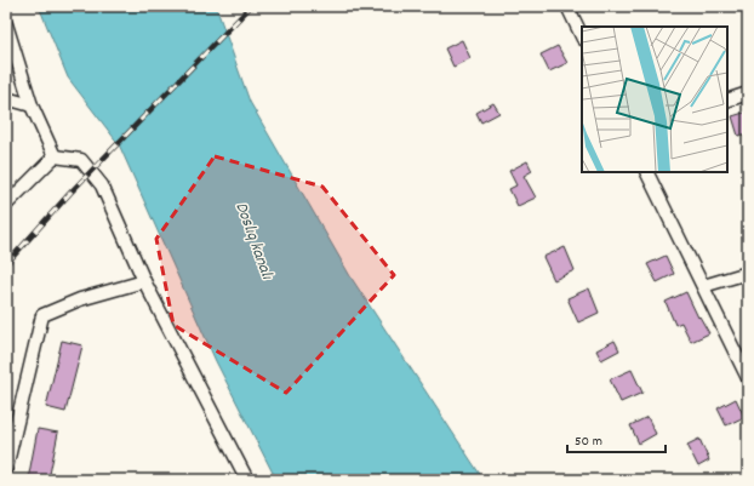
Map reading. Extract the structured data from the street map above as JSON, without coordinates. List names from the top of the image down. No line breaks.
{"water":["Doslıq kanalı"],"scale_bar":"50 m"}
